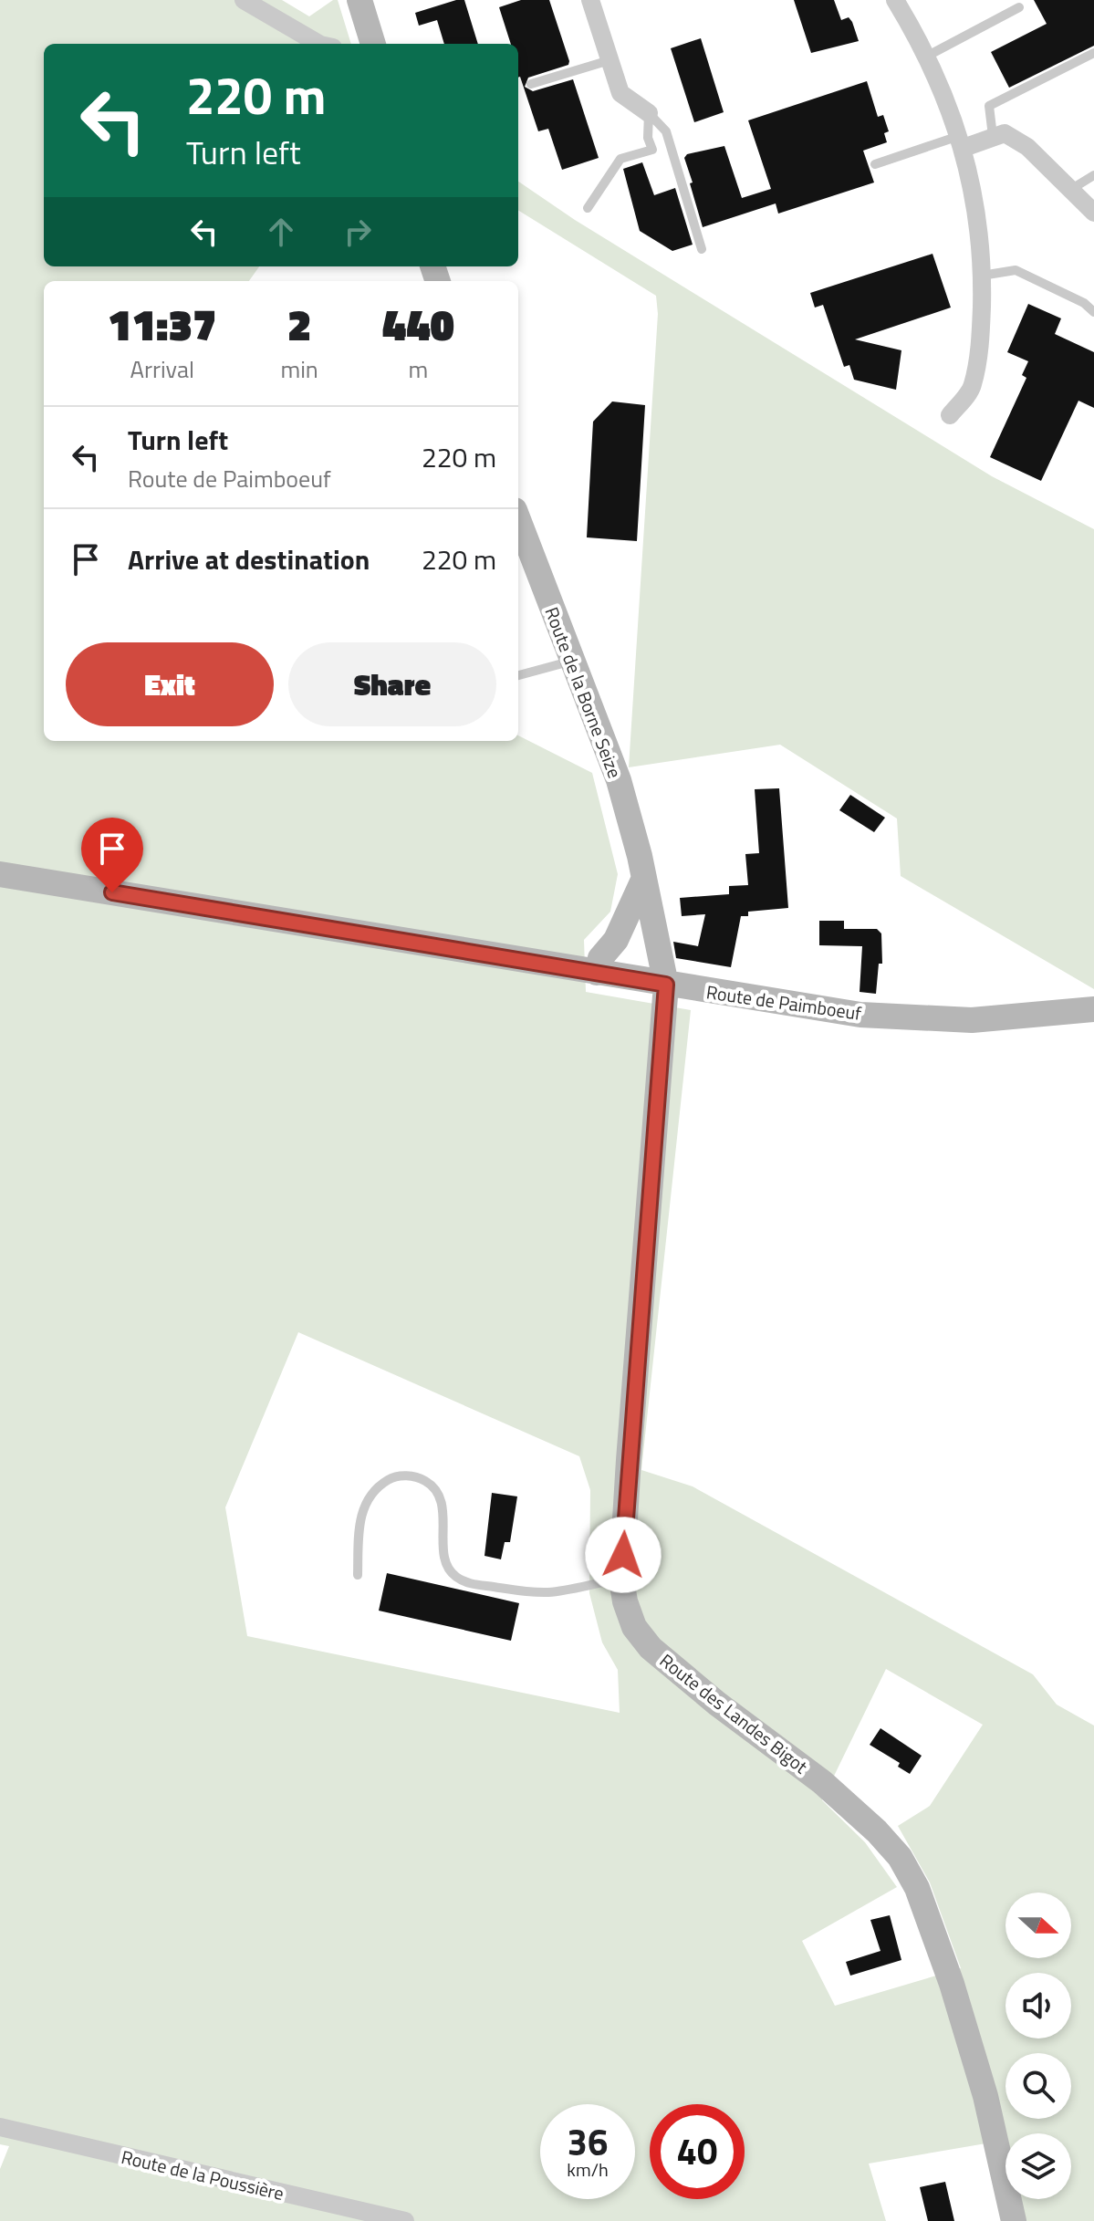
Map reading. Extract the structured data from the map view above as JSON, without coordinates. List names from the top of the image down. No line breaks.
{"streets":{"street":["Route de la Borne Seize","Route de Paimboeuf","Route des Landes Bigot","Route de la Poussière"]},"crossings":[["Route de la Borne Seize","Route de Paimboeuf"],["Route de la Borne Seize","Route des Landes Bigot"],["Route de Paimboeuf","Route des Landes Bigot"]],"north":"right","page":{"turn":["220 m","Turn left"],"eta":["11:37","Arrival","2","min","440","m"],"list":[{"name":"Turn left","note":"Route de Paimboeuf","value":"220 m"},{"name":"Arrive at destination","value":"220 m"}],"buttons":["Exit","Share"],"speed":"36 km/h","limit":"40"}}
